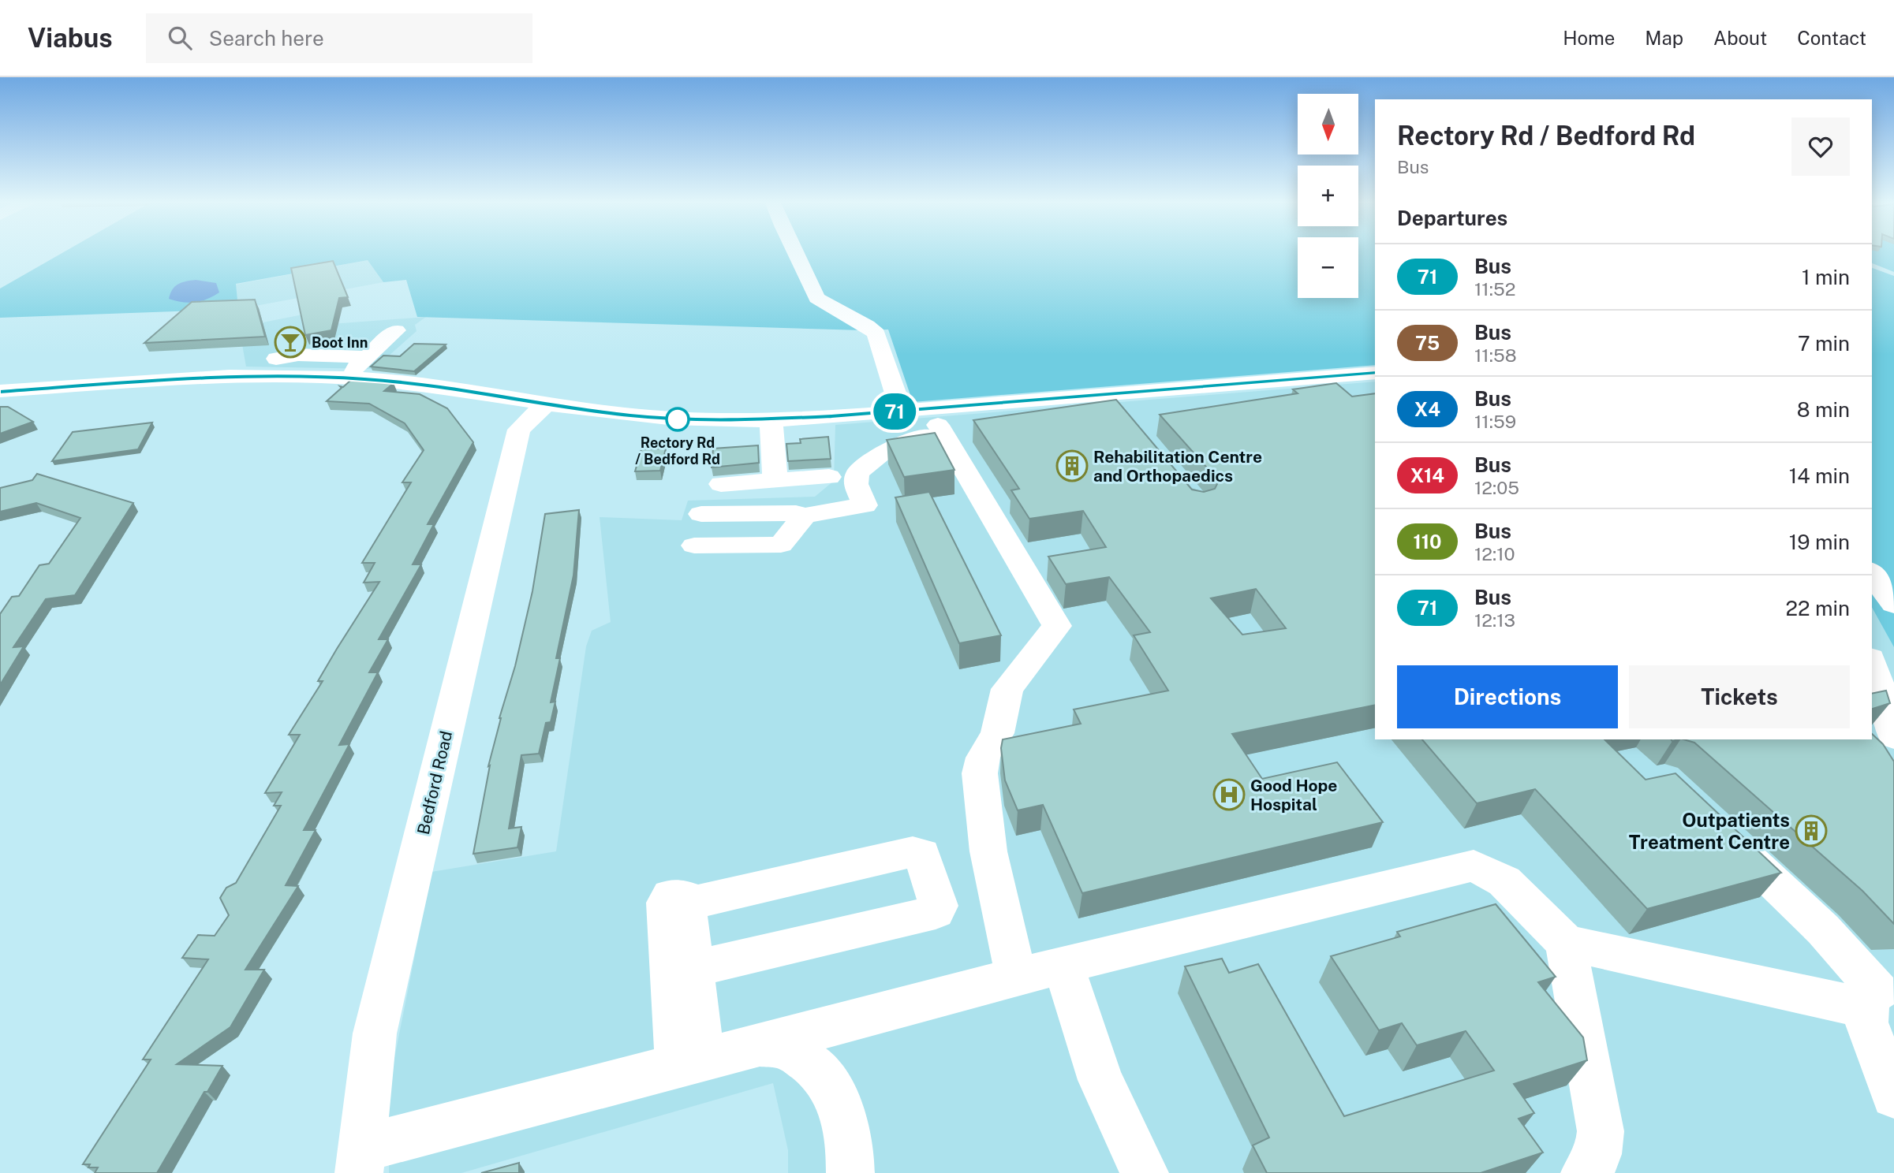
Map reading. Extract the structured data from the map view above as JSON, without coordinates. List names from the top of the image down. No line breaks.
{"streets":{"street":["Bedford Road"]},"places":{"bar":["Boot Inn"],"other":["Rectory Rd / Bedford Rd"],"building":["Rehabilitation Centre and Orthopaedics","Outpatients Treatment Centre"],"hospital":["Good Hope Hospital"]},"lines":["bus line 71"],"north":"bottom","page":{"header":"Viabus","search":"Search here","nav":["Home","Map","About","Contact"],"on_map":"71","map_buttons":["+","−"],"heading":[["Rectory Rd / Bedford Rd","Bus"],"Departures"],"list":[{"mark":"71","name":"Bus","note":"11:52","value":"1 min"},{"mark":"75","name":"Bus","note":"11:58","value":"7 min"},{"mark":"X4","name":"Bus","note":"11:59","value":"8 min"},{"mark":"X14","name":"Bus","note":"12:05","value":"14 min"},{"mark":"110","name":"Bus","note":"12:10","value":"19 min"},{"mark":"71","name":"Bus","note":"12:13","value":"22 min"}],"buttons":["Directions","Tickets"]}}
